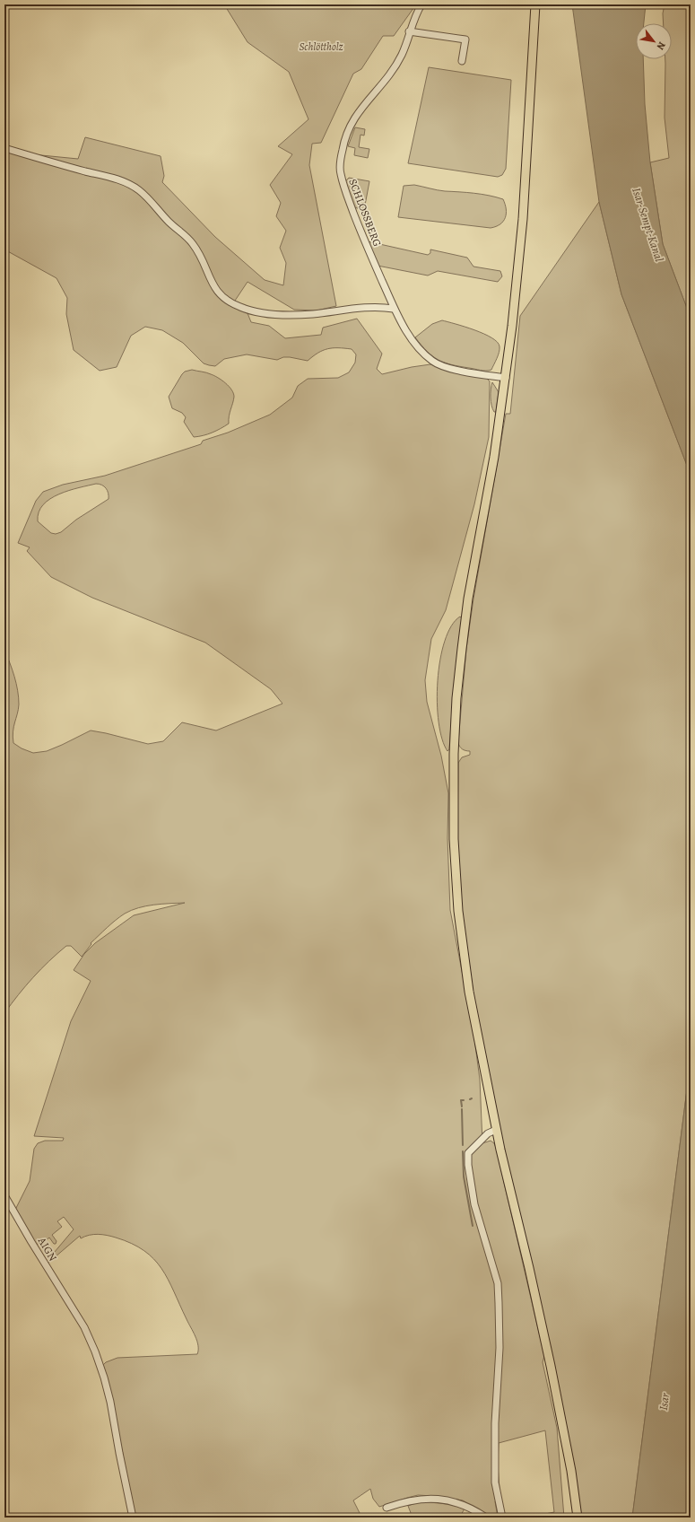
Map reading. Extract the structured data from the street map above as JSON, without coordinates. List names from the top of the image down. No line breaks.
{"streets":{"street":["SCHLOSSBERG","AIGN"]},"water":["Isar-Sempt-Kanal","Isar"],"parks":["Schlöttholz"],"north":"bottom right"}
